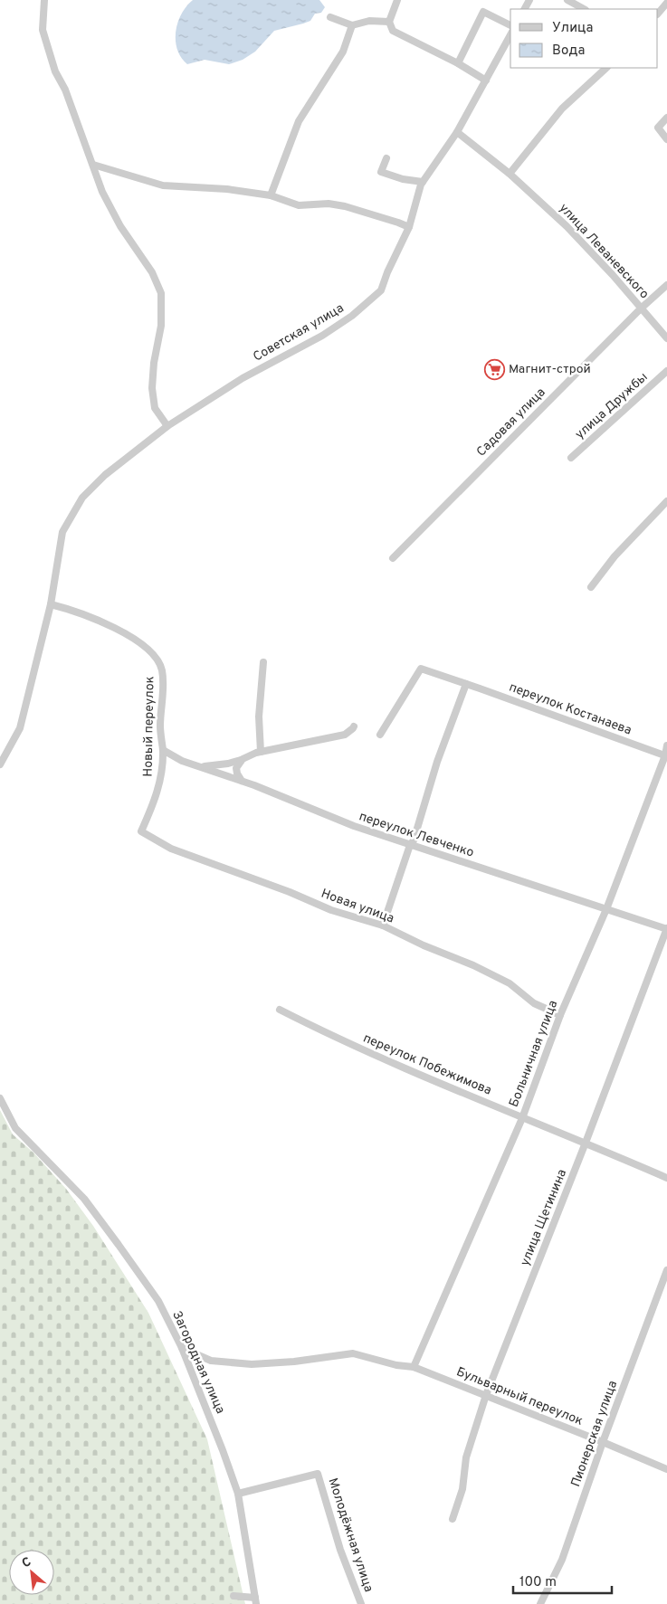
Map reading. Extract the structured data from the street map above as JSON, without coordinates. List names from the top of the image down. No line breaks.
{"streets":{"street":["улица Леваневского","Советская улица","улица Дружбы","Садовая улица","переулок Костанаева","Новый переулок","переулок Левченко","Новая улица","Больничная улица","переулок Побежимова","улица Щетинина","Загородная улица","Бульварный переулок","Пионерская улица","Молодёжная улица"]},"crossings":[["улица Леваневского","Советская улица"],["улица Леваневского","Садовая улица"],["Советская улица","Новый переулок"],["переулок Костанаева","Больничная улица"],["Новый переулок","переулок Левченко"],["Новый переулок","Новая улица"],["переулок Левченко","Больничная улица"],["переулок Левченко","улица Щетинина"],["Новая улица","Больничная улица"],["Больничная улица","переулок Побежимова"],["Больничная улица","Бульварный переулок"],["переулок Побежимова","улица Щетинина"],["улица Щетинина","Бульварный переулок"],["Загородная улица","Бульварный переулок"],["Загородная улица","Молодёжная улица"],["Бульварный переулок","Пионерская улица"]],"places":{"supermarket":["Магнит-строй"]},"legend":["Улица","Вода"],"scale_bar":"100 m","north":"top left"}
